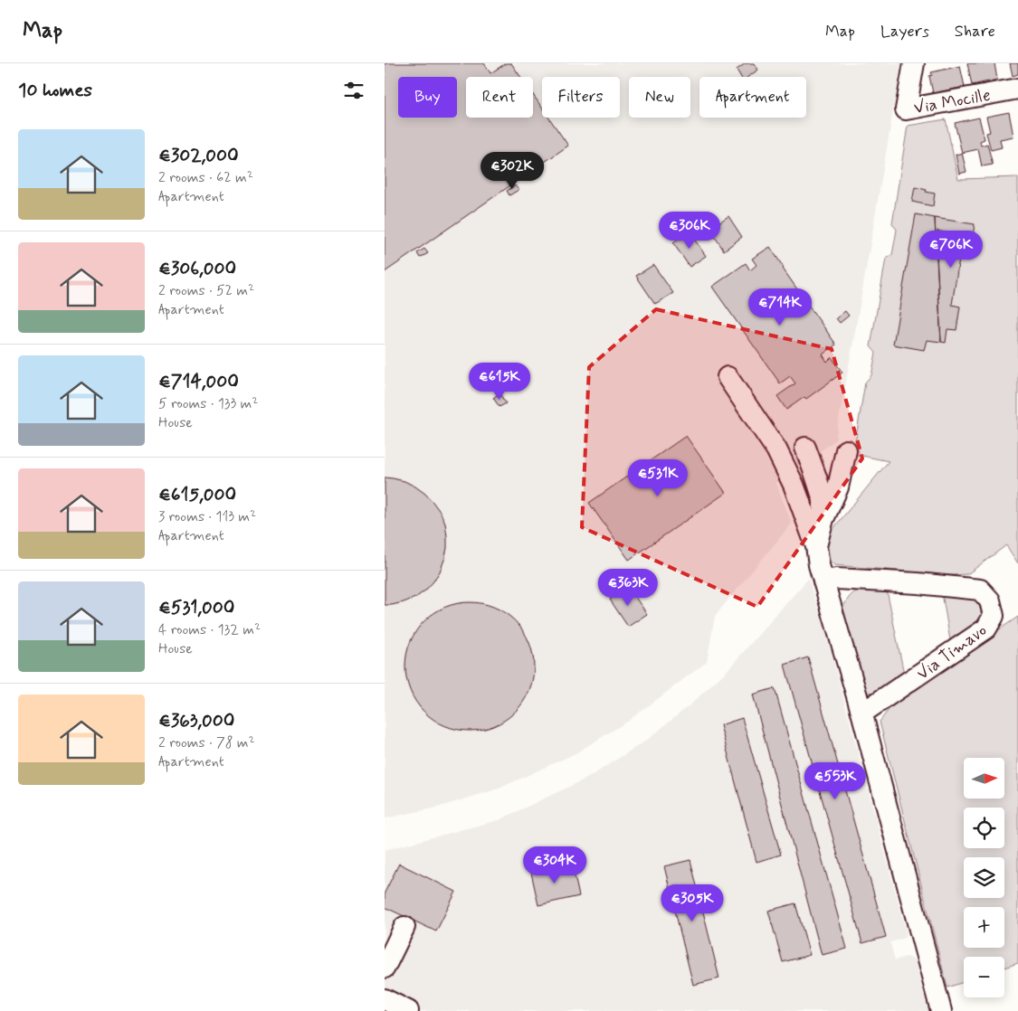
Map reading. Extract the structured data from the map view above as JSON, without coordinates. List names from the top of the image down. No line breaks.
{"streets":{"street":["Via Mocille","Via Timavo"]},"north":"right","page":{"header":"Map","nav":["Map","Layers","Share"],"heading":"10 homes","chip":["Buy","Rent","Filters","New","Apartment"],"list":[{"name":"€302,000","note":"2 rooms · 62 m² · Apartment"},{"name":"€306,000","note":"2 rooms · 52 m² · Apartment"},{"name":"€714,000","note":"5 rooms · 133 m² · House"},{"name":"€615,000","note":"3 rooms · 113 m² · Apartment"},{"name":"€531,000","note":"4 rooms · 132 m² · House"},{"name":"€363,000","note":"2 rooms · 78 m² · Apartment"}],"price":["€302K","€306K","€706K","€714K","€615K","€531K","€363K","€553K","€304K","€305K"],"map_buttons":["+","−"]}}
